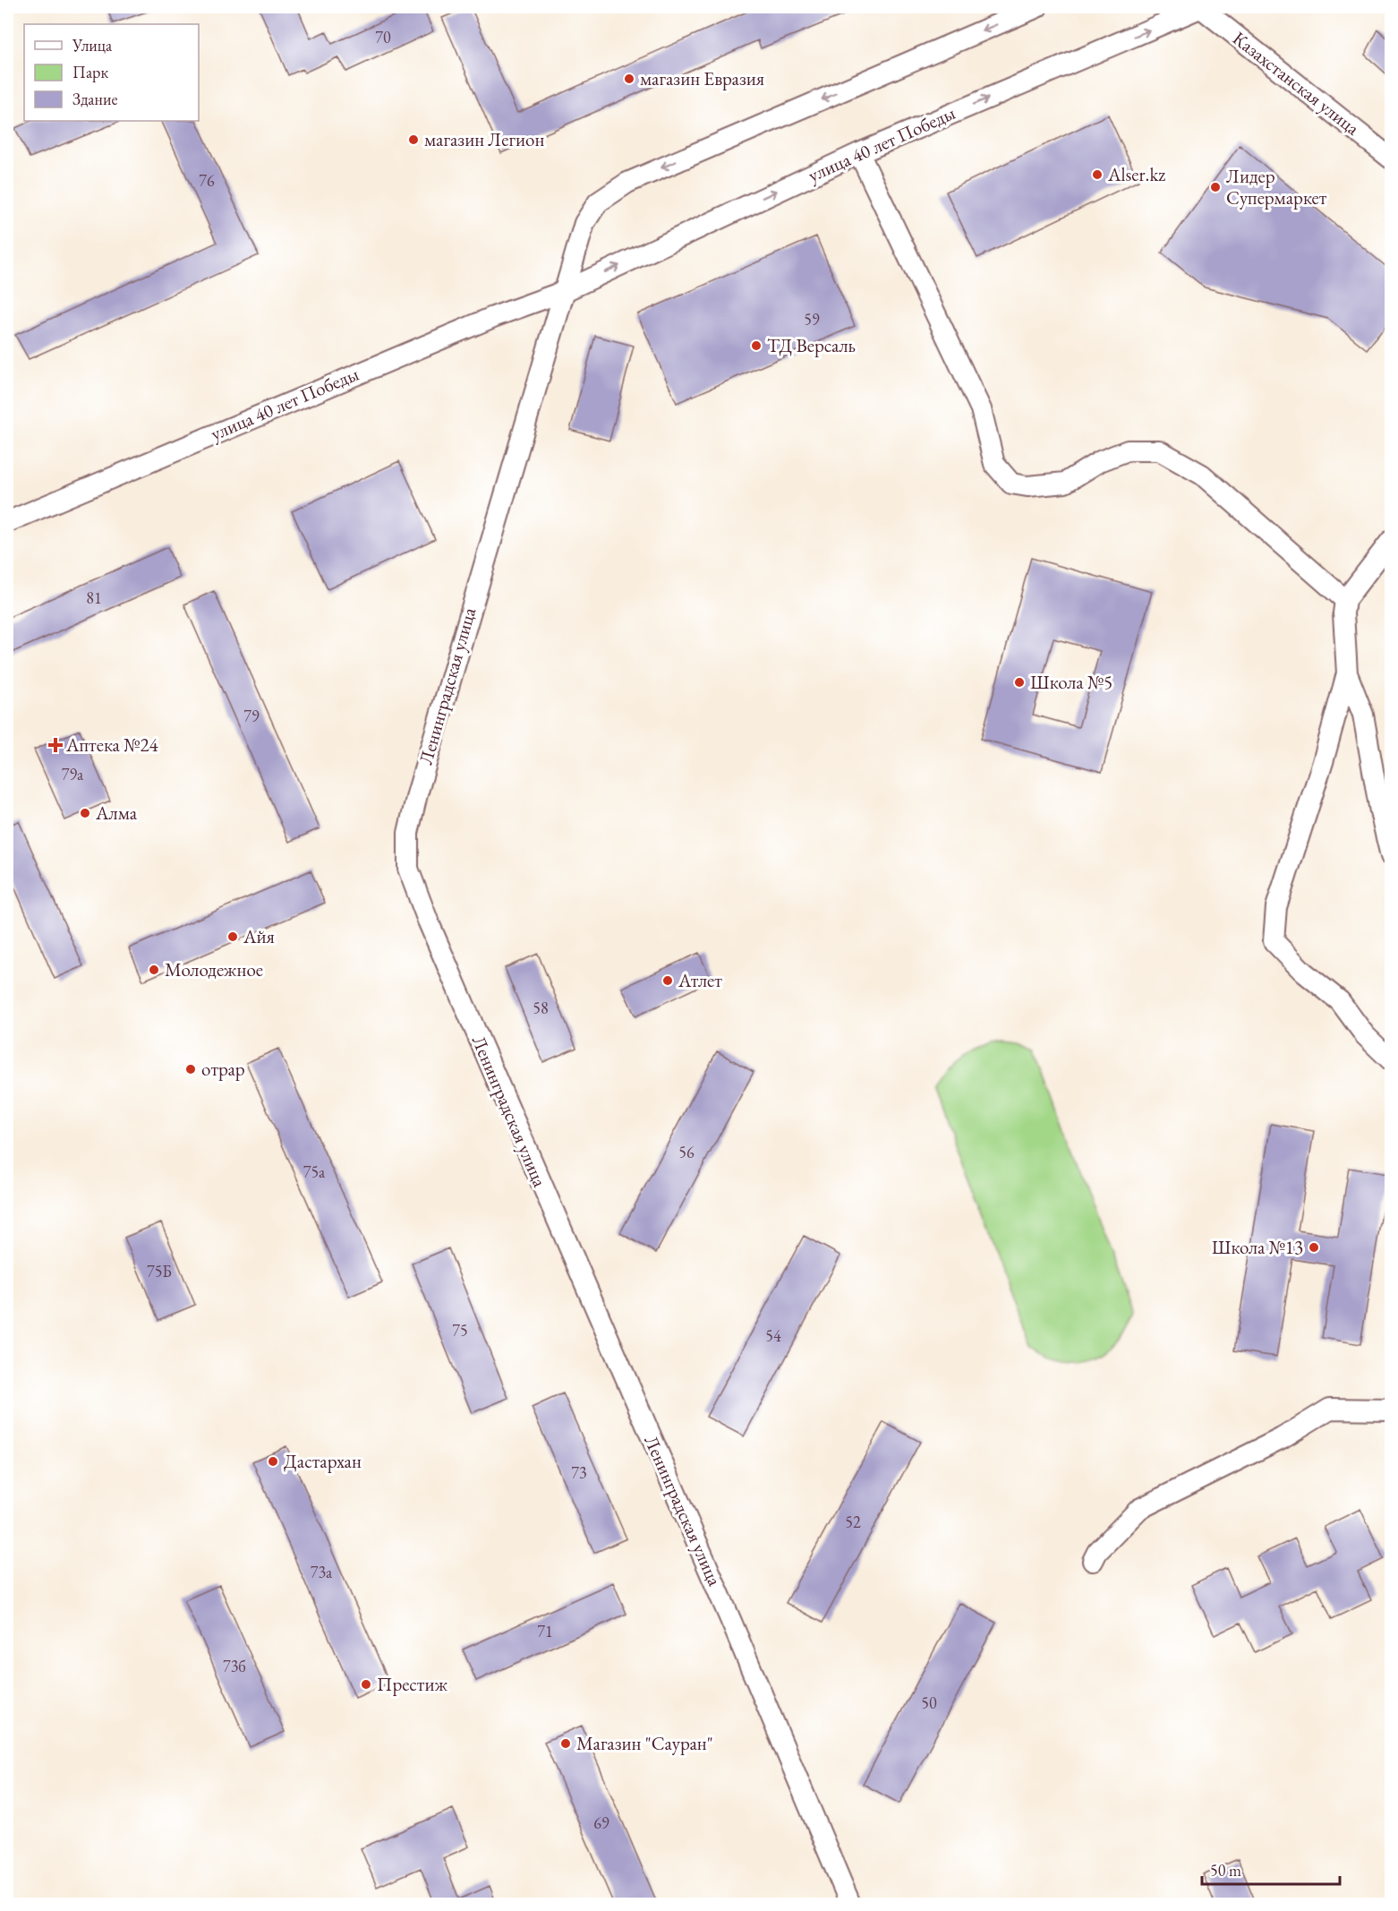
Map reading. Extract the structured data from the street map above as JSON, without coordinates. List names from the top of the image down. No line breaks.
{"streets":{"street":["Казахстанская улица","улица 40 лет Победы","Ленинградская улица"]},"crossings":[["Казахстанская улица","улица 40 лет Победы"],["улица 40 лет Победы","Ленинградская улица"]],"places":{"other":["магазин Евразия","магазин Легион","Alser.kz","Лидер Супермаркет","ТД Версаль","Школа №5","Алма","Айя","Молодежное","Атлет","отрар","Школа №13","Дастархан","Престиж","Магазин \"Сауран\""],"health":["Аптека №24"]},"house_numbers":["70","76","59","81","79","79а","58","56","75а","75Б","75","54","73","52","73а","71","73б","50","69"],"legend":["Улица","Парк","Здание"],"scale_bar":"50 m"}
